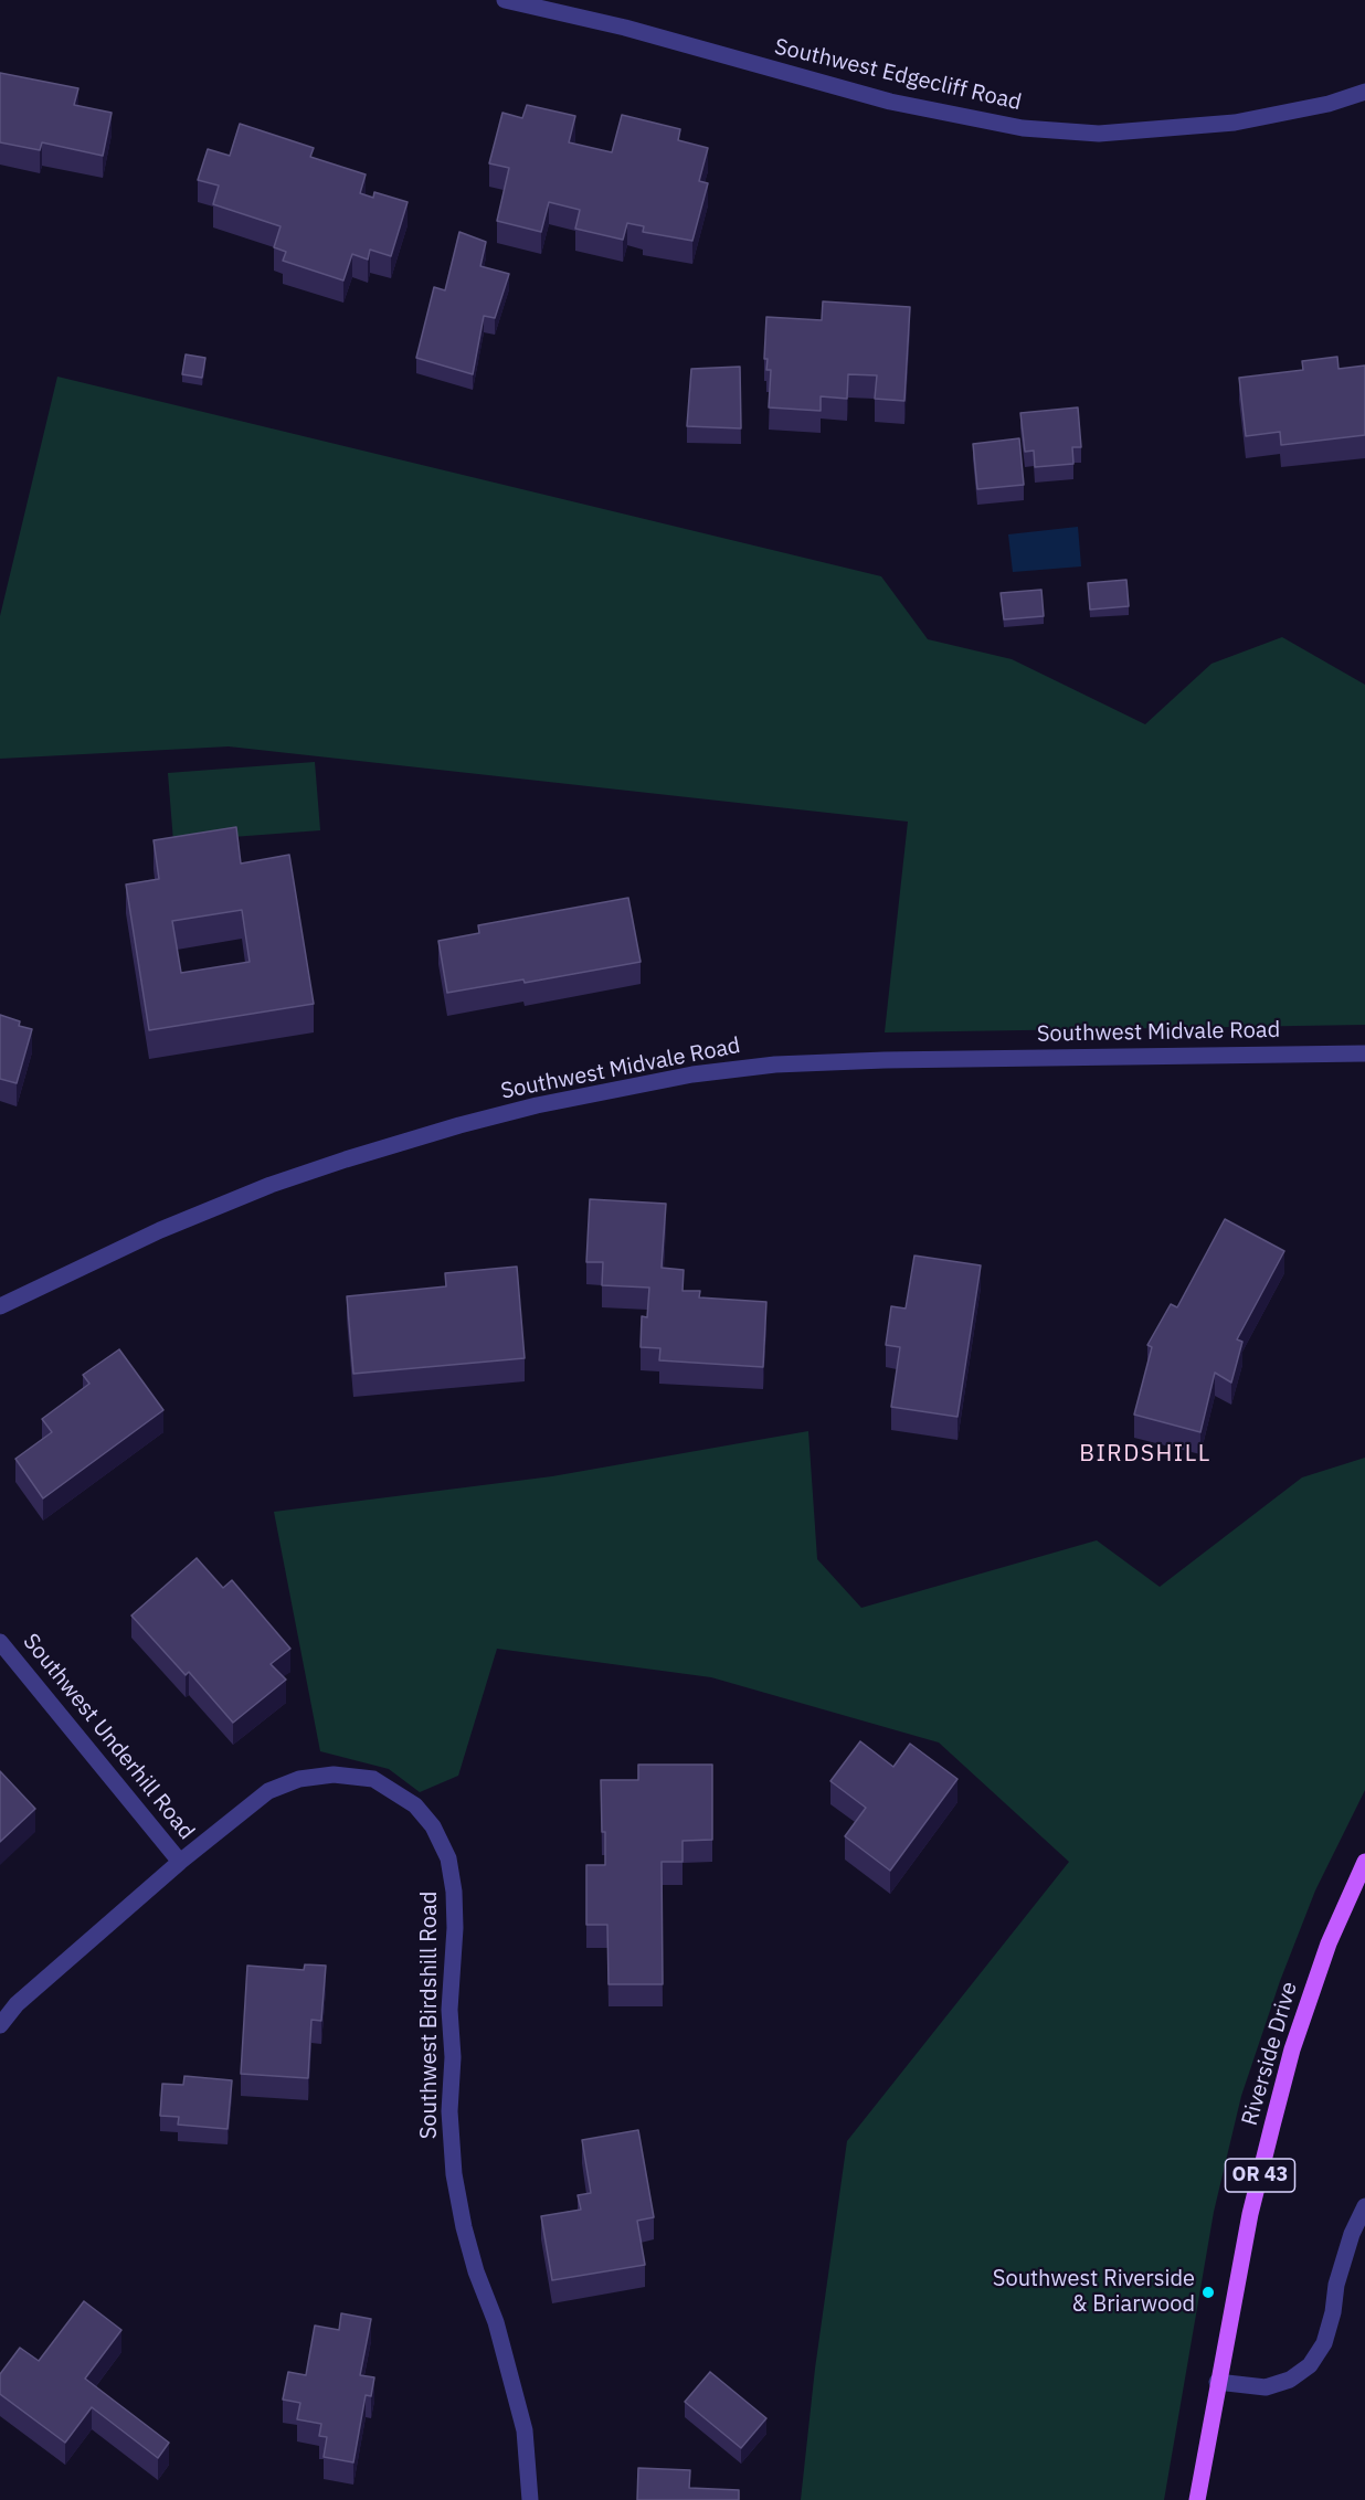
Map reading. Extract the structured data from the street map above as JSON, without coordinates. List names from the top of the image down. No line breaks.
{"streets":{"main road":["Riverside Drive","OR 43"],"street":["Southwest Edgecliff Road","Southwest Midvale Road","Southwest Underhill Road","Southwest Birdshill Road"]},"crossings":[["Southwest Underhill Road","Southwest Birdshill Road"]],"districts":["BIRDSHILL"],"places":["Southwest Riverside & Briarwood"]}
